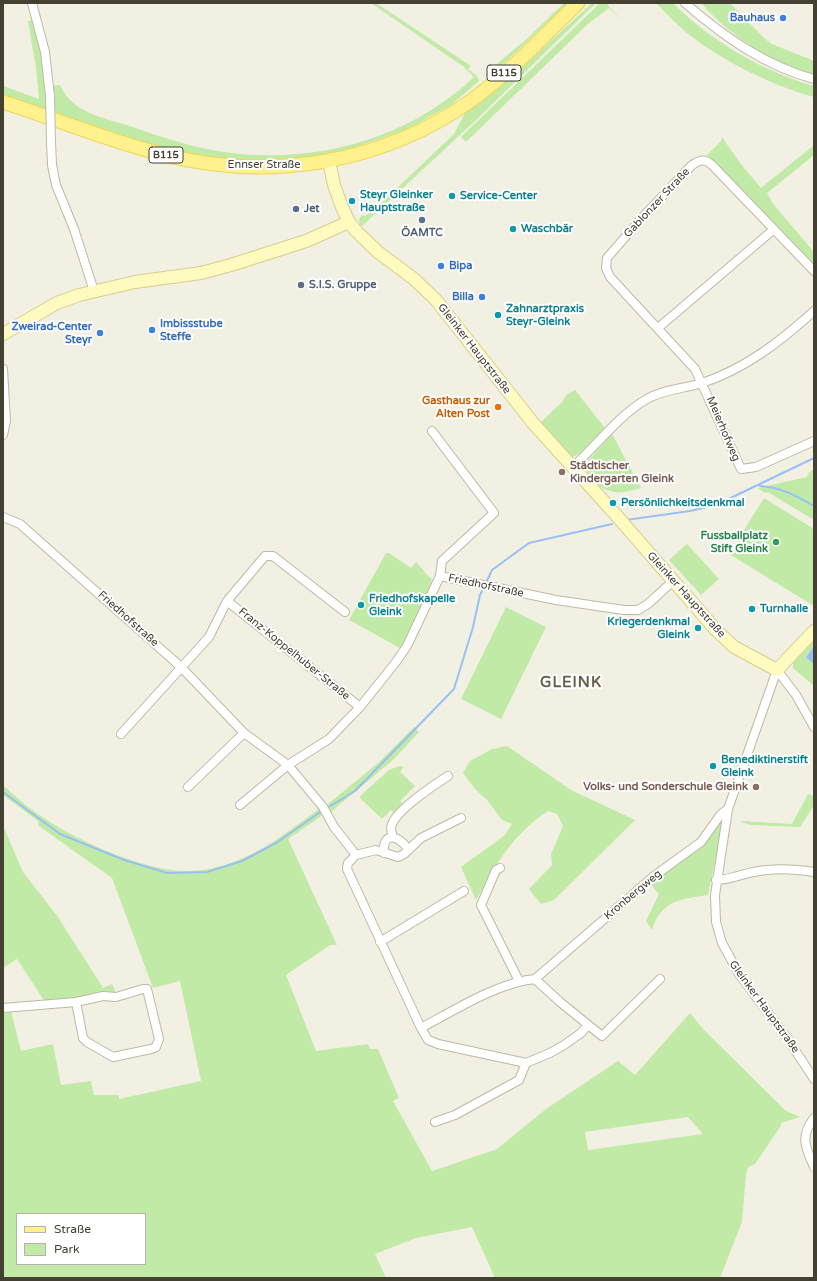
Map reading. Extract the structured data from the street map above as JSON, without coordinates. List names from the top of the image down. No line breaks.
{"streets":{"main road":["B115","Ennser Straße"],"street":["Gablonzer Straße","Gleinker Hauptstraße","Meierhofweg","Friedhofstraße","Franz-Koppelhuber-Straße","Kronbergweg"]},"crossings":[["Ennser Straße","Gleinker Hauptstraße"],["Gablonzer Straße","Meierhofweg"],["Gleinker Hauptstraße","Friedhofstraße"],["Gleinker Hauptstraße","Kronbergweg"],["Friedhofstraße","Franz-Koppelhuber-Straße"]],"districts":["GLEINK"],"places":["Bauhaus","Service-Center","Steyr Gleinker Hauptstraße","Jet","ÖAMTC","Waschbär","Bipa","S.I.S. Gruppe","Billa","Zahnarztpraxis Steyr-Gleink","Imbissstube Steffe","Zweirad-Center Steyr","Gasthaus zur Alten Post","Städtischer Kindergarten Gleink","Persönlichkeitsdenkmal","Fussballplatz Stift Gleink","Friedhofskapelle Gleink","Turnhalle","Kriegerdenkmal Gleink","Benediktinerstift Gleink","Volks- und Sonderschule Gleink"],"legend":["Straße","Park"]}
